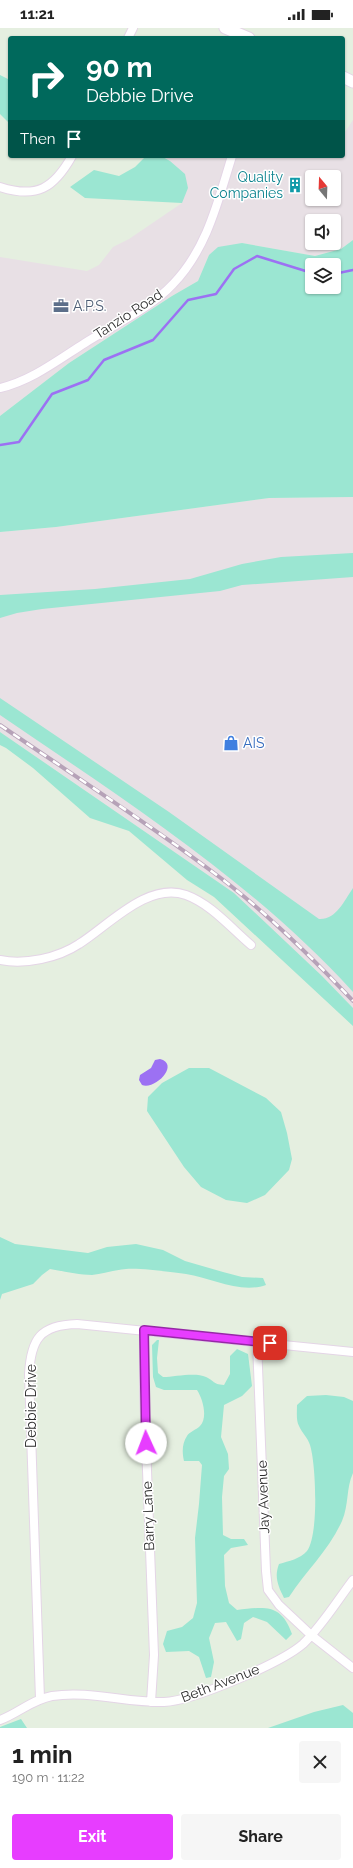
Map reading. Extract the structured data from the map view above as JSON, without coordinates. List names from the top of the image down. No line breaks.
{"streets":{"street":["Tanzio Road","Debbie Drive","Jay Avenue","Barry Lane","Beth Avenue"]},"crossings":[["Debbie Drive","Jay Avenue"],["Debbie Drive","Barry Lane"],["Debbie Drive","Beth Avenue"],["Jay Avenue","Beth Avenue"],["Barry Lane","Beth Avenue"]],"places":{"building":["Quality Companies"],"office":["A.P.S."],"shop":["AIS"]},"north":"top","page":{"status":"11:21","turn":["90 m","Debbie Drive"],"then":"Then","heading":["1 min","190 m · 11:22"],"buttons":["Exit","Share"]}}
